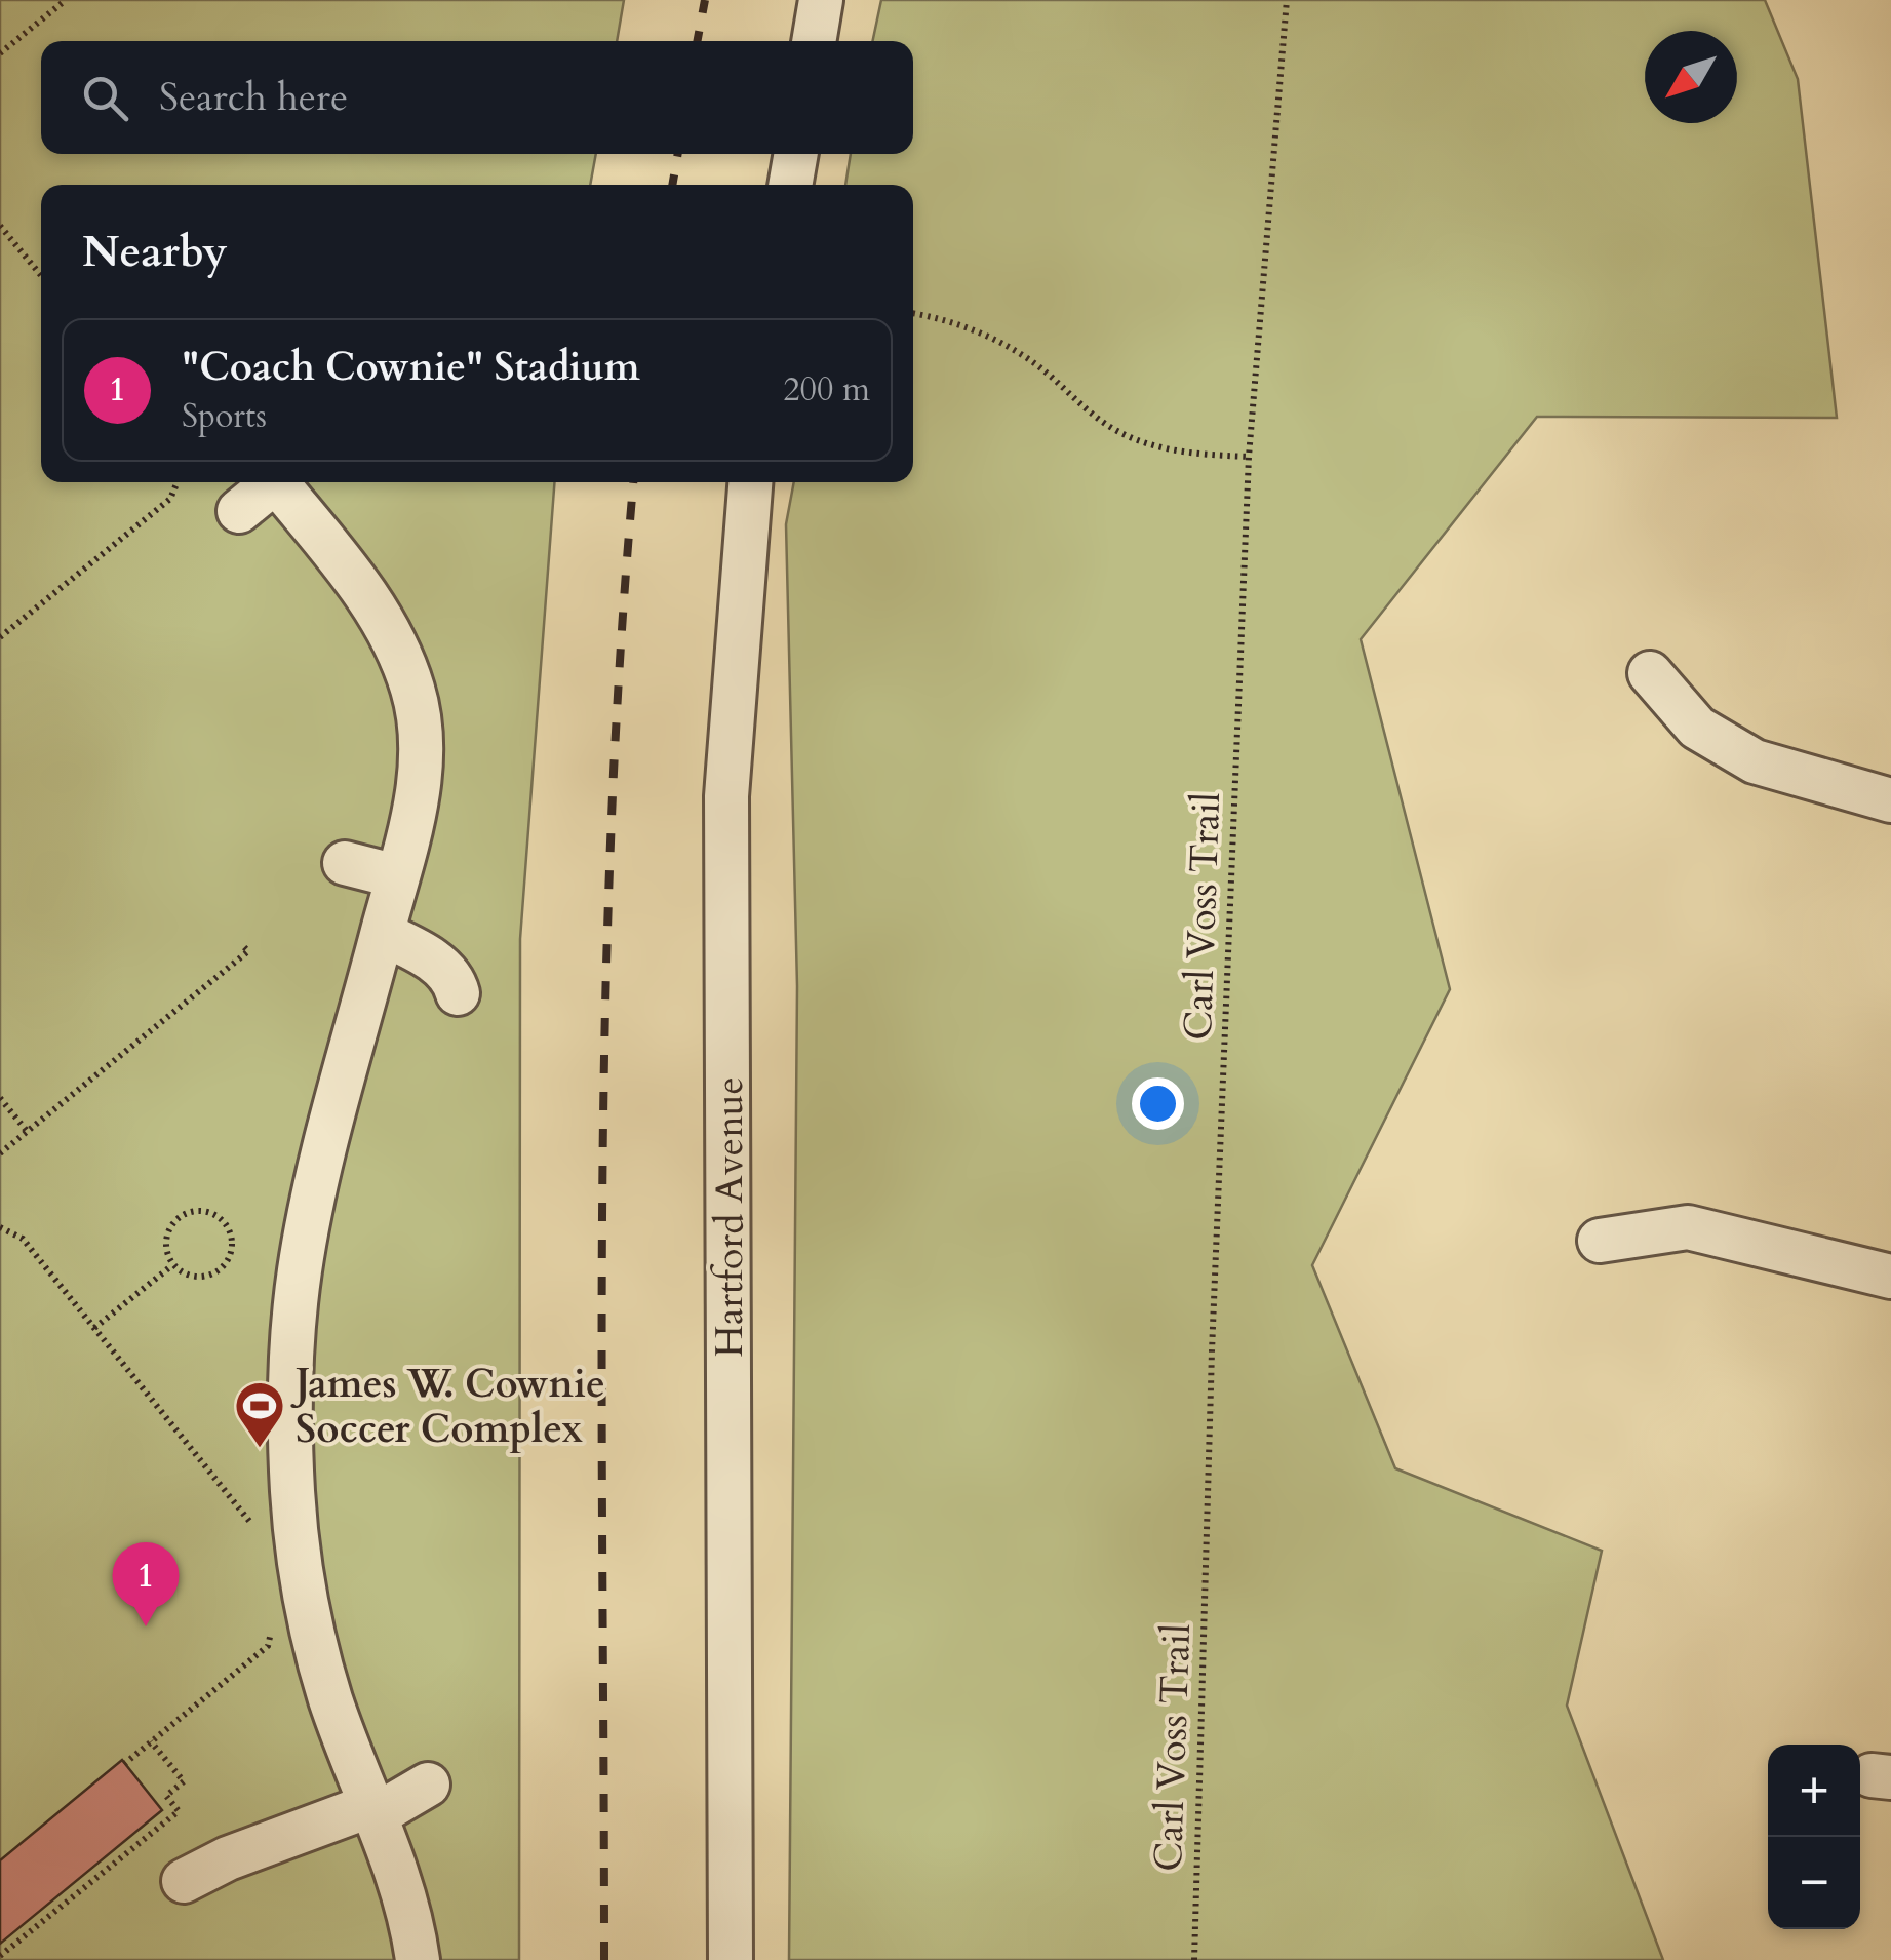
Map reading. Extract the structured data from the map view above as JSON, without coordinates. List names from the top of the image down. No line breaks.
{"streets":{"street":["Hartford Avenue"],"path":["Carl Voss Trail"]},"places":{"sports":["James W. Cownie Soccer Complex"]},"north":"bottom left","page":{"search":"Search here","heading":"Nearby","list":[{"mark":"1","name":"\"Coach Cownie\" Stadium","note":"Sports","value":"200 m"}],"pins":"1","map_buttons":["+","−"]}}
